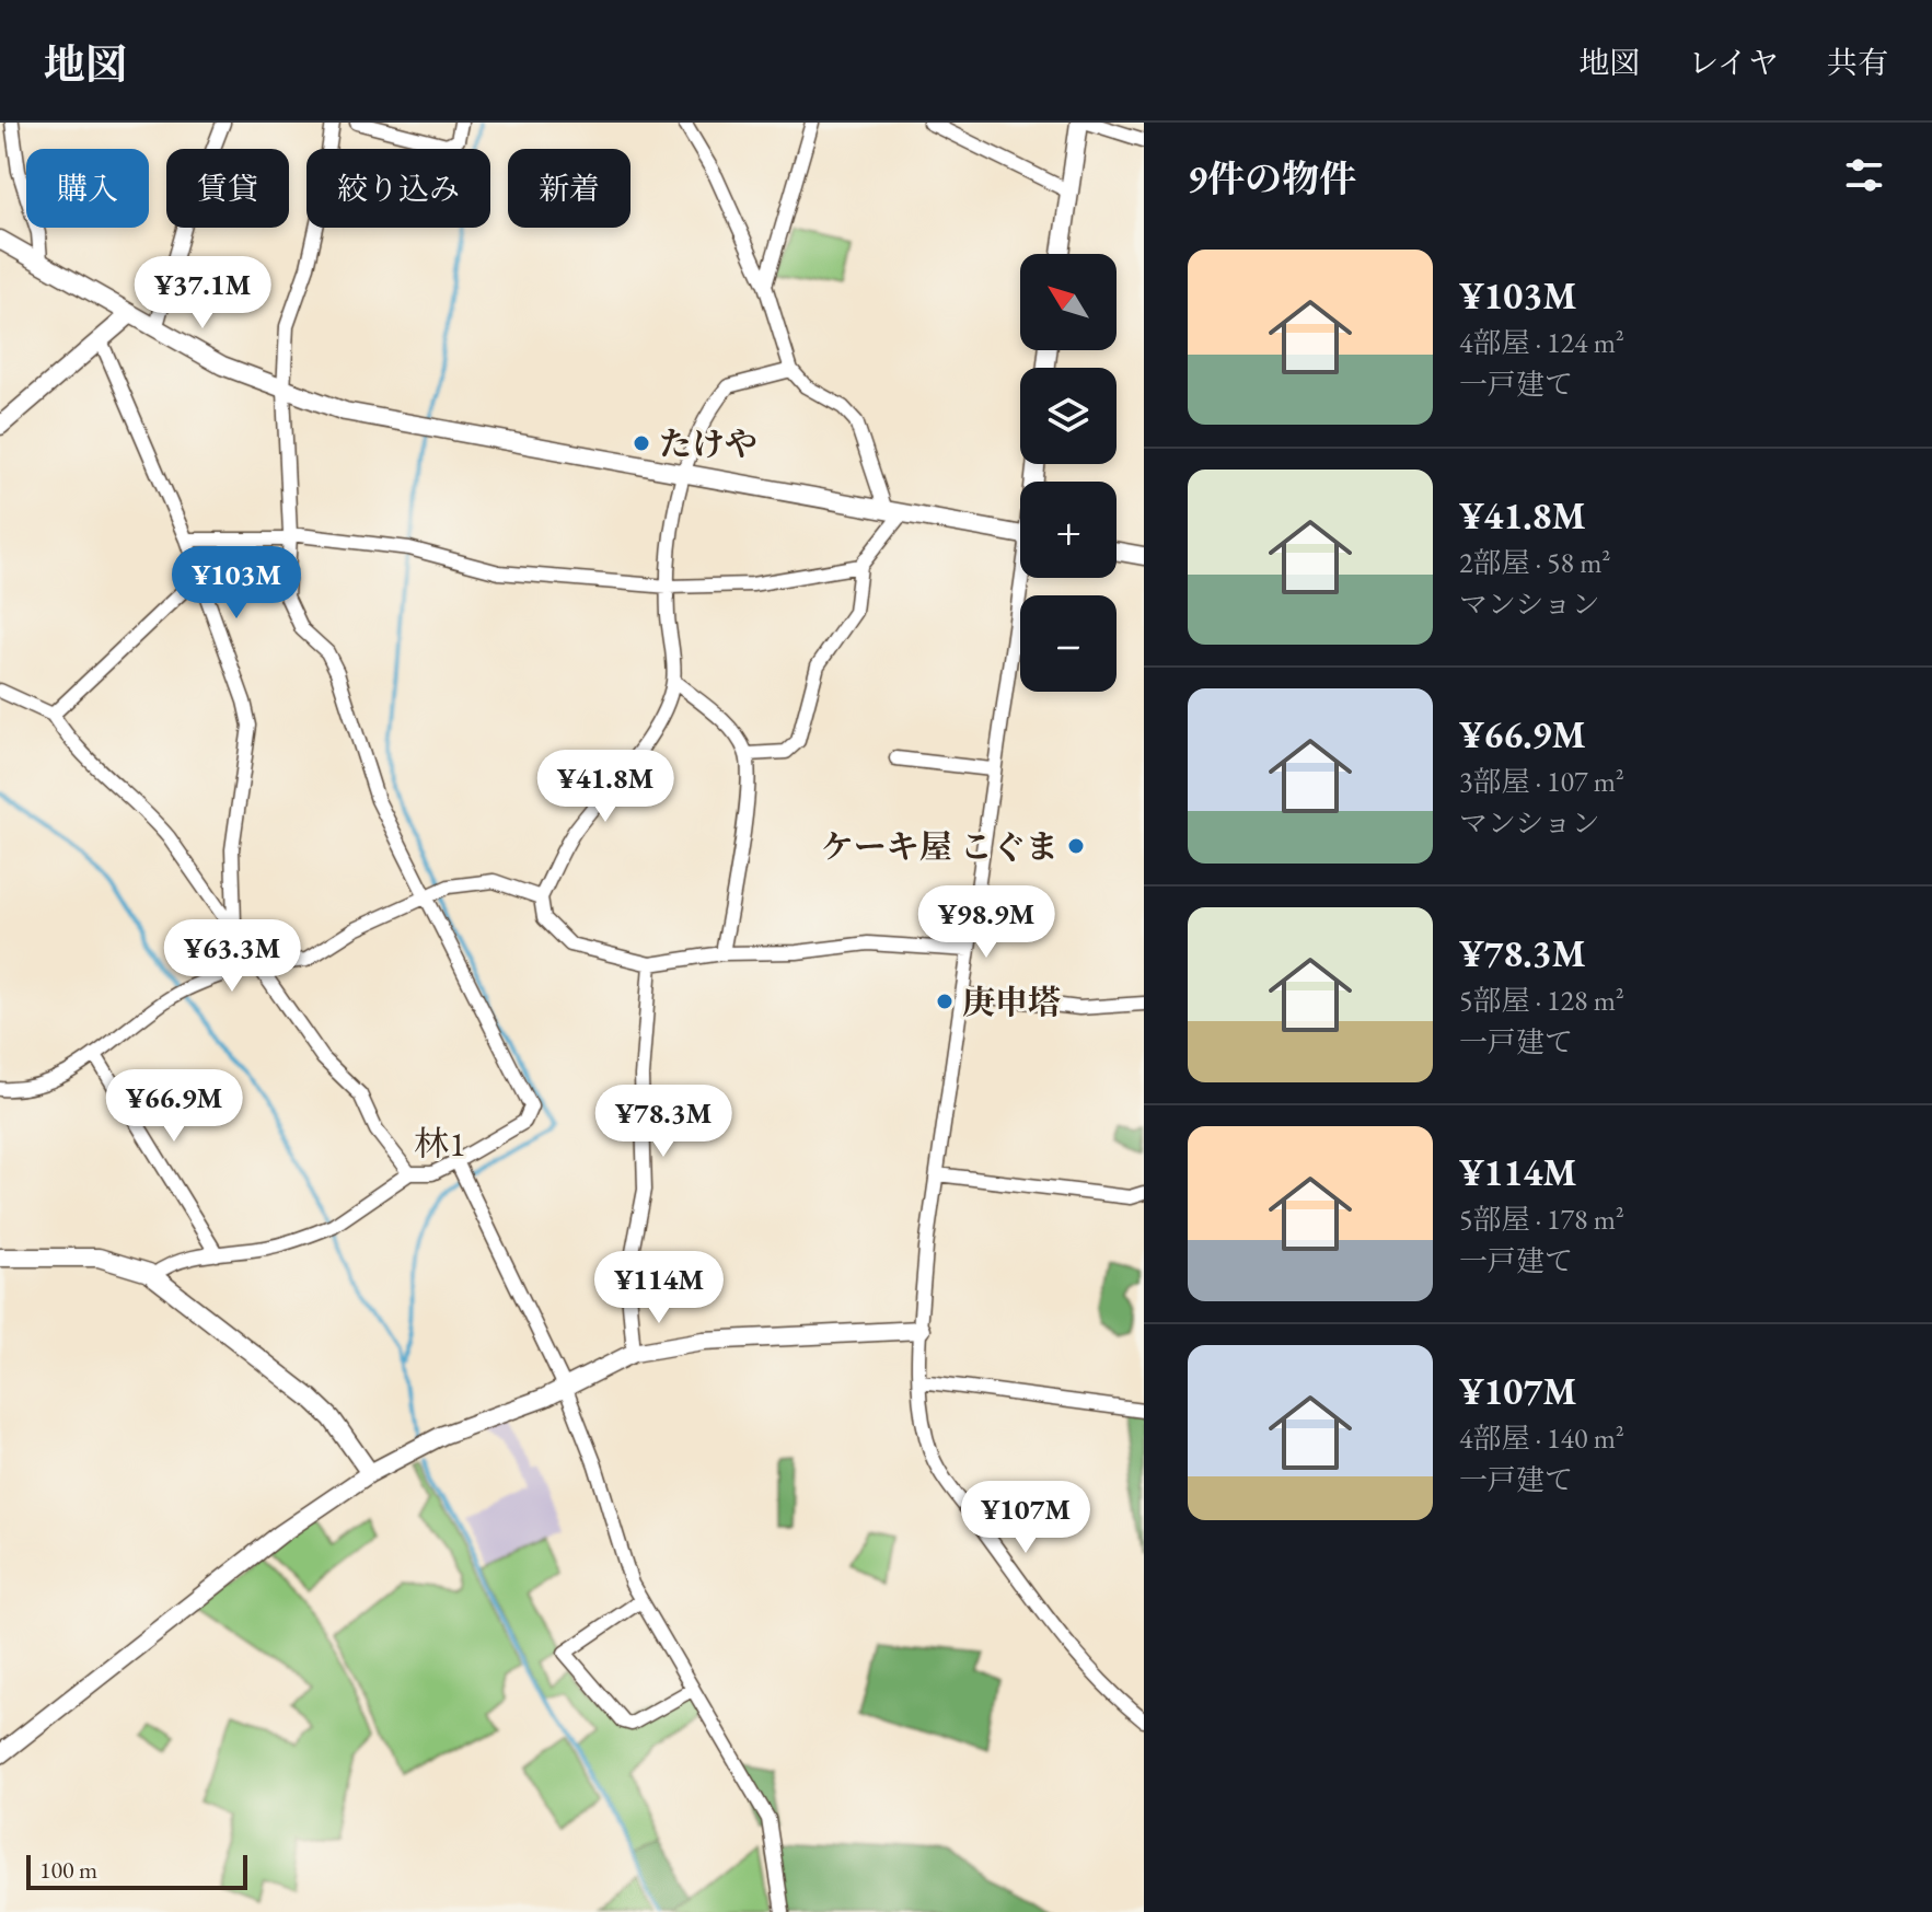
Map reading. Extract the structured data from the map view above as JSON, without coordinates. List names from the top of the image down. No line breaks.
{"districts":["林1"],"places":["たけや","ケーキ屋 こぐま","庚申塔"],"scale_bar":"100 m","north":"top left","page":{"header":"地図","nav":["地図","レイヤ","共有"],"heading":"9件の物件","chip":["購入","賃貸","絞り込み","新着"],"list":[{"name":"¥103M","note":"4部屋 · 124 m² · 一戸建て"},{"name":"¥41.8M","note":"2部屋 · 58 m² · マンション"},{"name":"¥66.9M","note":"3部屋 · 107 m² · マンション"},{"name":"¥78.3M","note":"5部屋 · 128 m² · 一戸建て"},{"name":"¥114M","note":"5部屋 · 178 m² · 一戸建て"},{"name":"¥107M","note":"4部屋 · 140 m² · 一戸建て"}],"map_buttons":["+","−"],"price":["¥37.1M","¥103M","¥41.8M","¥98.9M","¥63.3M","¥66.9M","¥78.3M","¥114M","¥107M"],"scale":"100 m"}}
